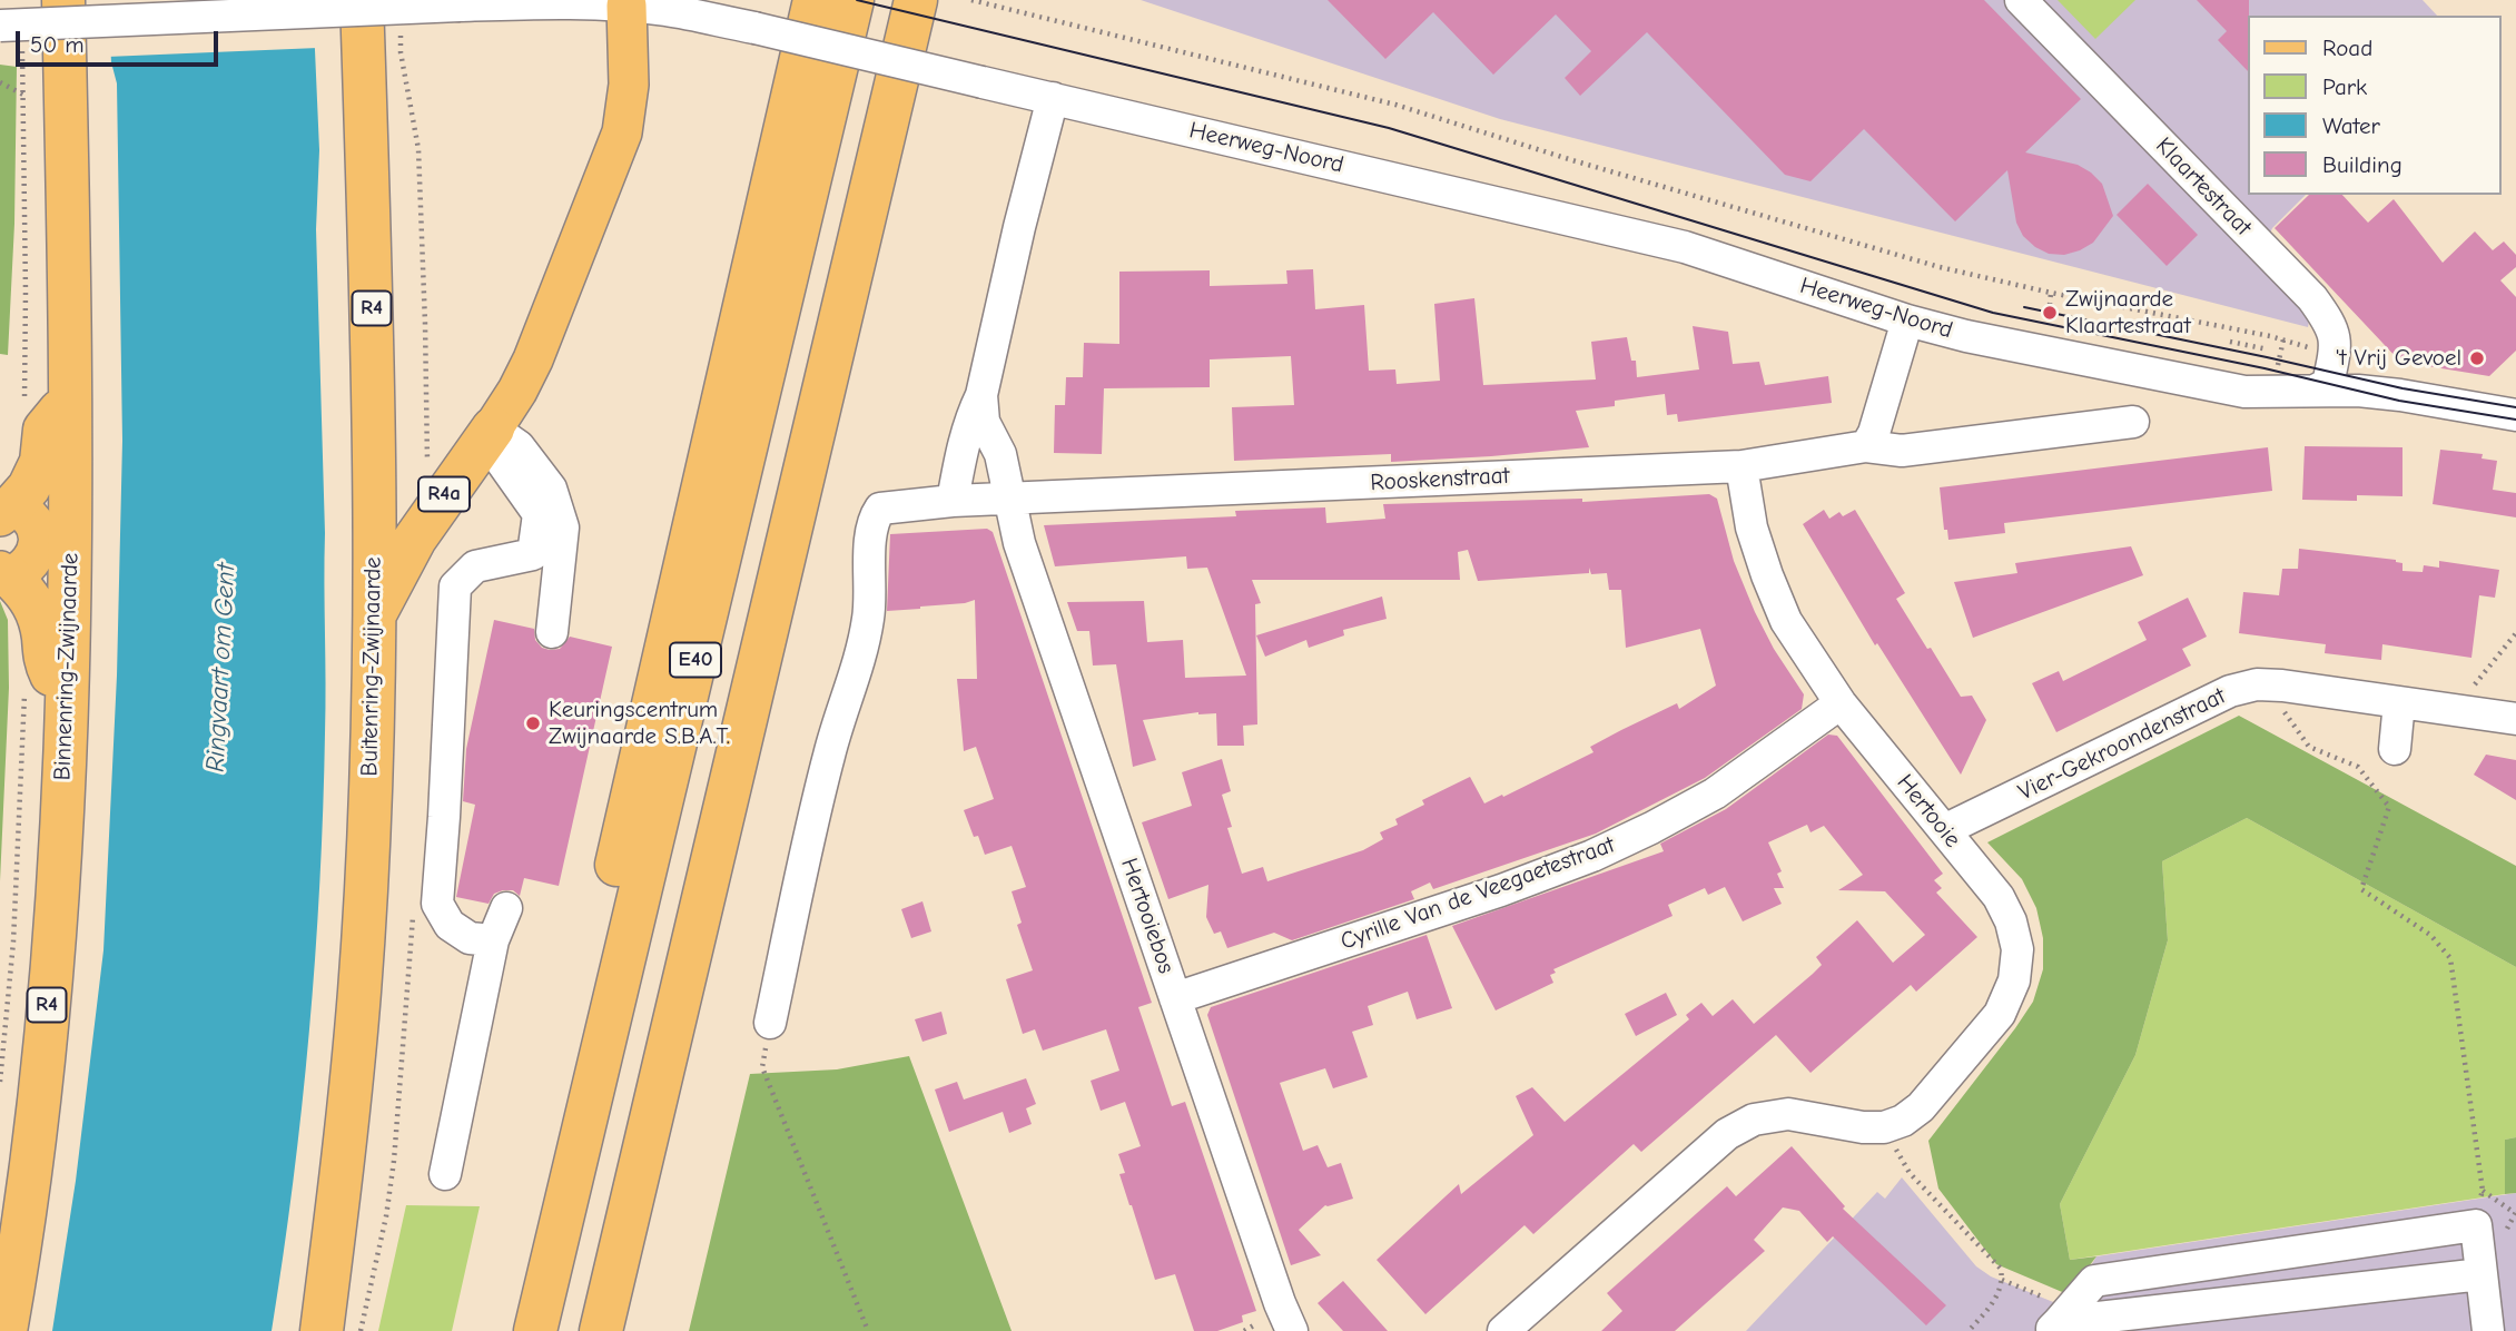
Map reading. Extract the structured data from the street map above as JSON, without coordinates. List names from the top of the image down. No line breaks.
{"streets":{"highway":["R4","R4a","E40","Binnenring-Zwijnaarde","Buitenring-Zwijnaarde"],"street":["Heerweg-Noord","Klaartestraat","Rooskenstraat","Vier-Gekroondenstraat","Hertooie","Cyrille Van de Veegaetestraat","Hertooiebos"]},"crossings":[["Heerweg-Noord","R4a"],["Rooskenstraat","Hertooie"],["Rooskenstraat","Hertooiebos"],["R4a","Buitenring-Zwijnaarde"],["Vier-Gekroondenstraat","Hertooie"],["Hertooie","Cyrille Van de Veegaetestraat"],["Cyrille Van de Veegaetestraat","Hertooiebos"]],"water":["Ringvaart om Gent"],"places":["Zwijnaarde Klaartestraat","'t Vrij Gevoel","Keuringscentrum Zwijnaarde S.B.A.T."],"legend":["Road","Park","Water","Building"],"scale_bar":"50 m"}
